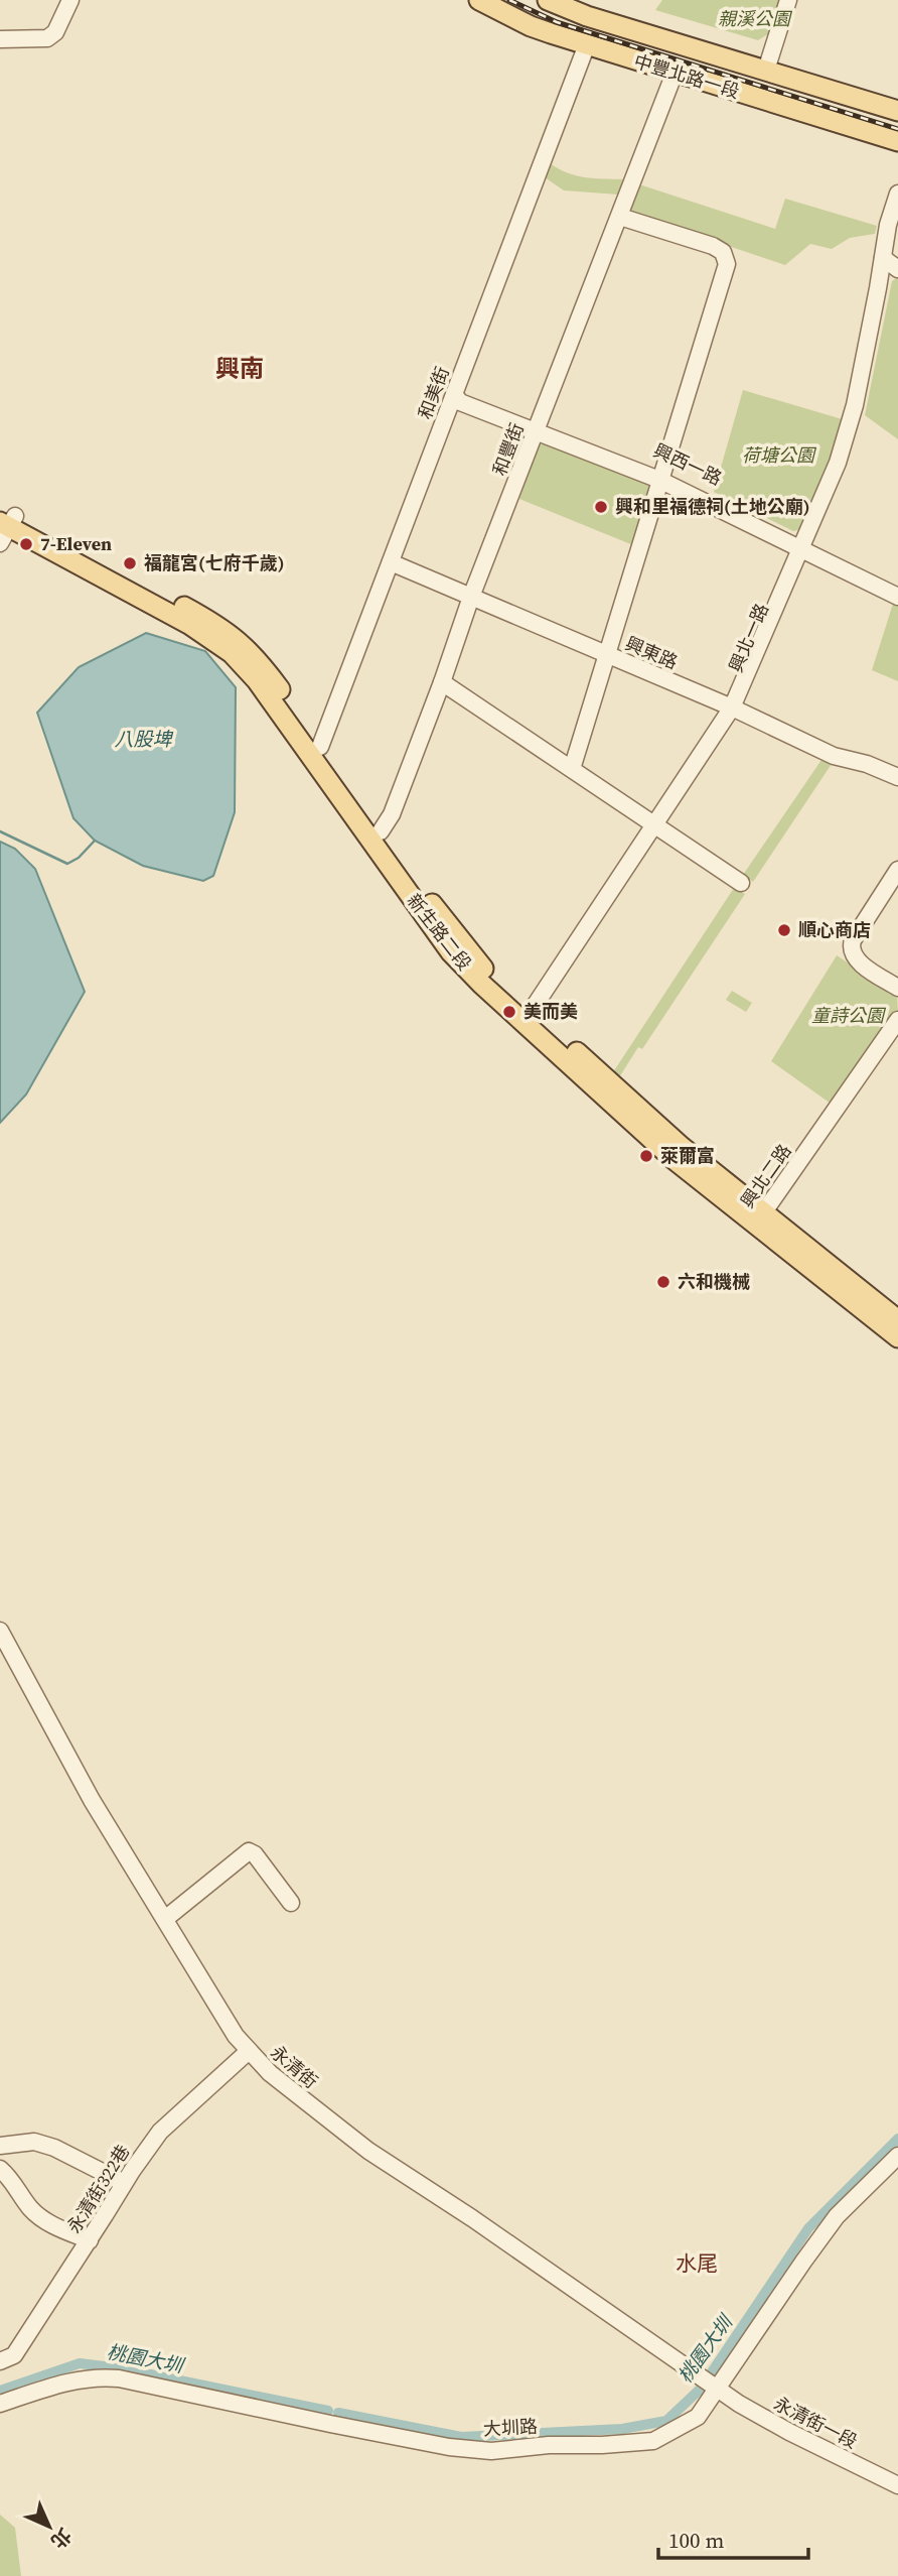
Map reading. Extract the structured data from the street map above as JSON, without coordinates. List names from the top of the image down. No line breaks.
{"streets":{"main road":["中豐北路一段","新生路二段"],"street":["和美街","和豐街","興西一路","興東路","興北二路","永清街","永清街322巷","永清街一段","大圳路"]},"crossings":[["和美街","興西一路"],["和美街","興東路"],["和美街","新生路二段"],["和豐街","興西一路"],["和豐街","興東路"],["和豐街","新生路二段"],["新生路二段","興北二路"],["永清街","永清街322巷"],["永清街","永清街一段"],["永清街","大圳路"],["永清街一段","大圳路"]],"districts":["興南","水尾"],"water":["八股埤","桃園大圳"],"parks":["親溪公園","荷塘公園","童詩公園"],"places":["興和里福德祠(土地公廟)","7-Eleven","福龍宮(七府千歲)","順心商店","美而美","萊爾富","六和機械"],"scale_bar":"100 m","north":"bottom right"}
